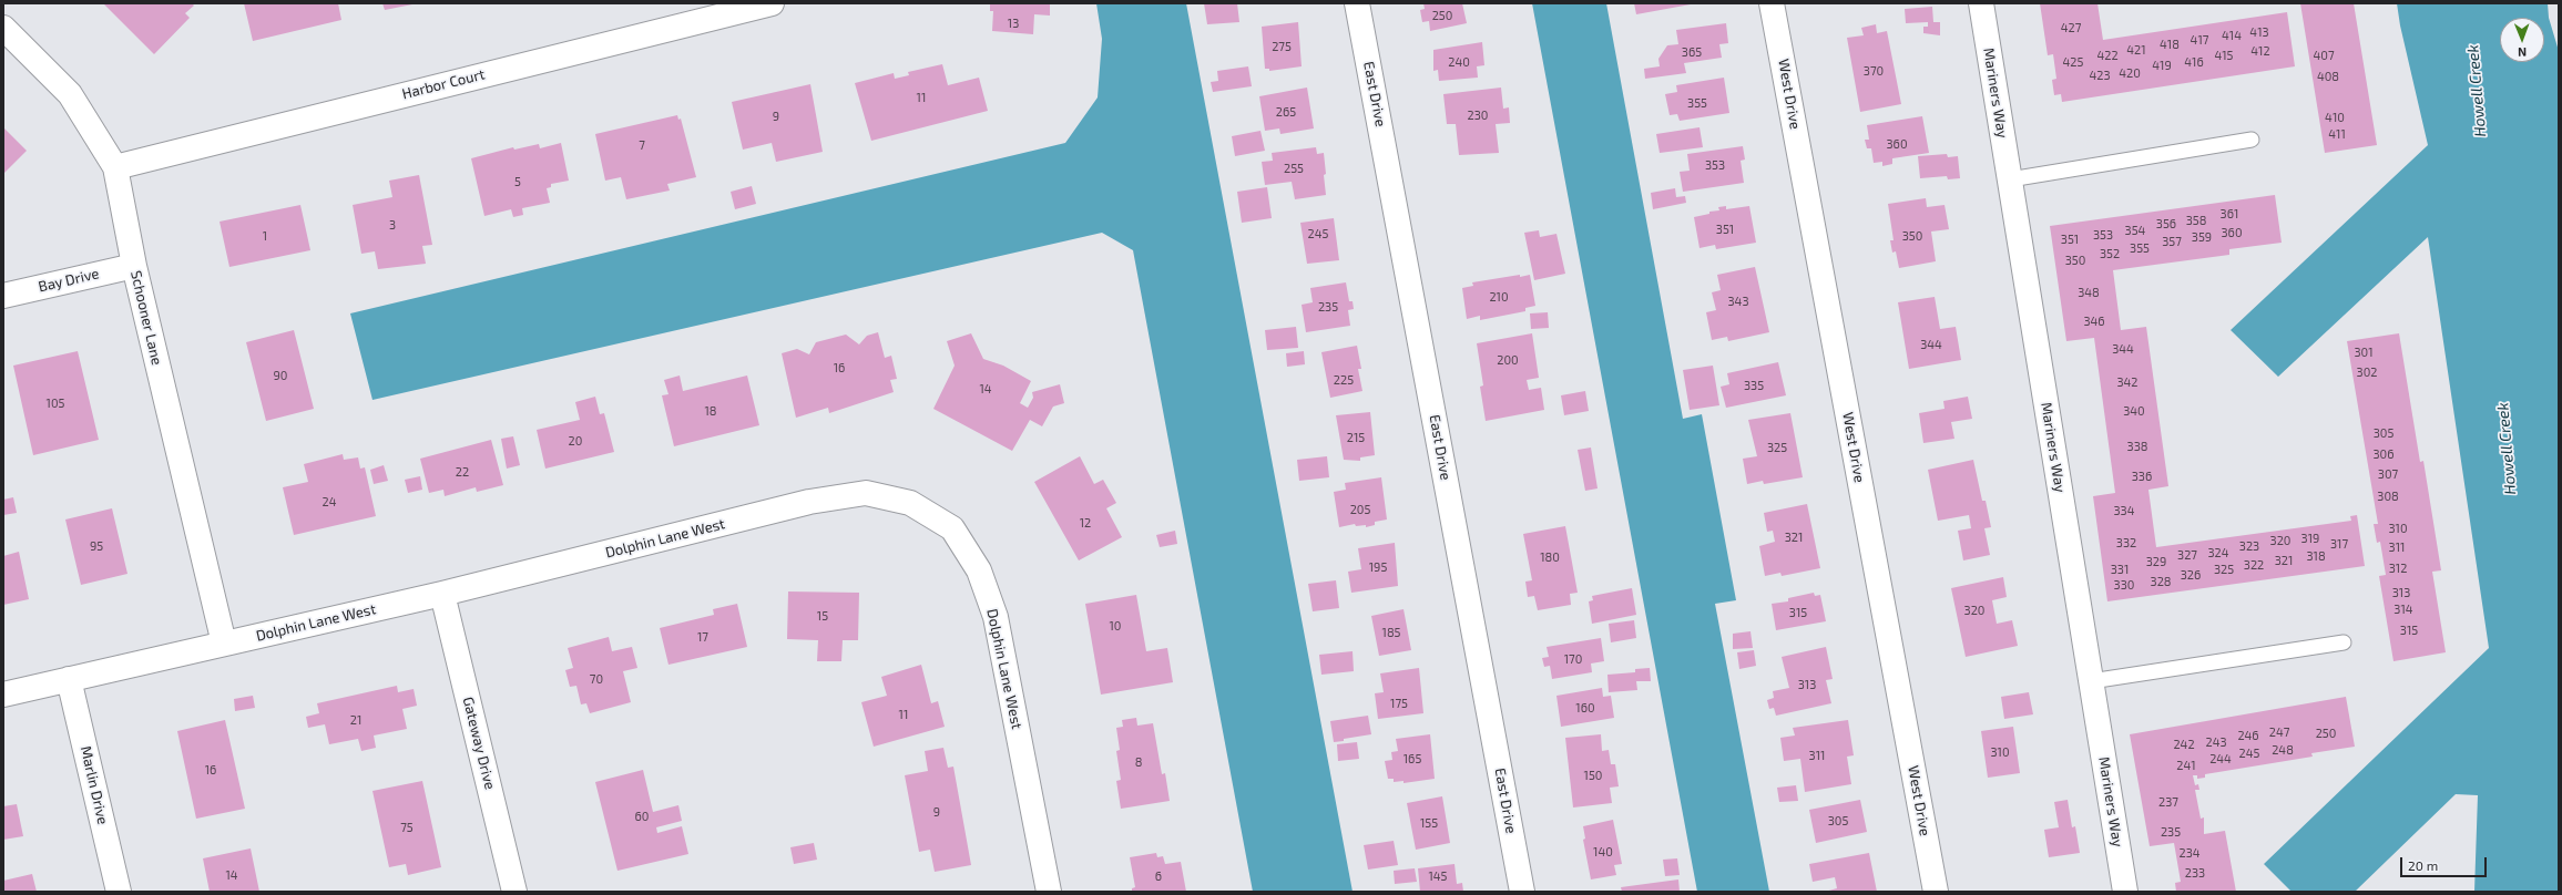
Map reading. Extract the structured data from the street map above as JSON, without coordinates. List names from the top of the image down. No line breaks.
{"streets":{"street":["Harbor Court","Mariners Way","East Drive","West Drive","Bay Drive","Schooner Lane","Dolphin Lane West","Gateway Drive","Marlin Drive"]},"crossings":[["Harbor Court","Schooner Lane"],["Bay Drive","Schooner Lane"],["Schooner Lane","Dolphin Lane West"],["Dolphin Lane West","Gateway Drive"],["Dolphin Lane West","Marlin Drive"]],"water":["Howell Creek"],"house_numbers":["250","13","427","413","414","417","418","275","421","412","365","422","415","407","240","425","416","419","370","420","423","408","11","355","265","230","9","410","411","360","7","353","255","5","361","358","356","3","351","354","360","245","353","1","350","359","351","357","355","352","350","348","210","343","235","346","344","344","301","200","16","302","90","225","342","335","14","105","18","340","305","215","20","338","325","306","22","307","336","308","24","205","334","12","310","321","319","320","332","317","95","323","311","324","327","318","180","321","329","322","195","312","331","325","326","328","330","313","314","320","315","15","10","315","185","17","170","70","313","175","160","11","21","247","250","246","243","242","248","310","245","311","165","244","8","241","16","150","237","9","60","305","155","75","235","140","234","233","14","6","145"],"scale_bar":"20 m","north":"bottom"}
